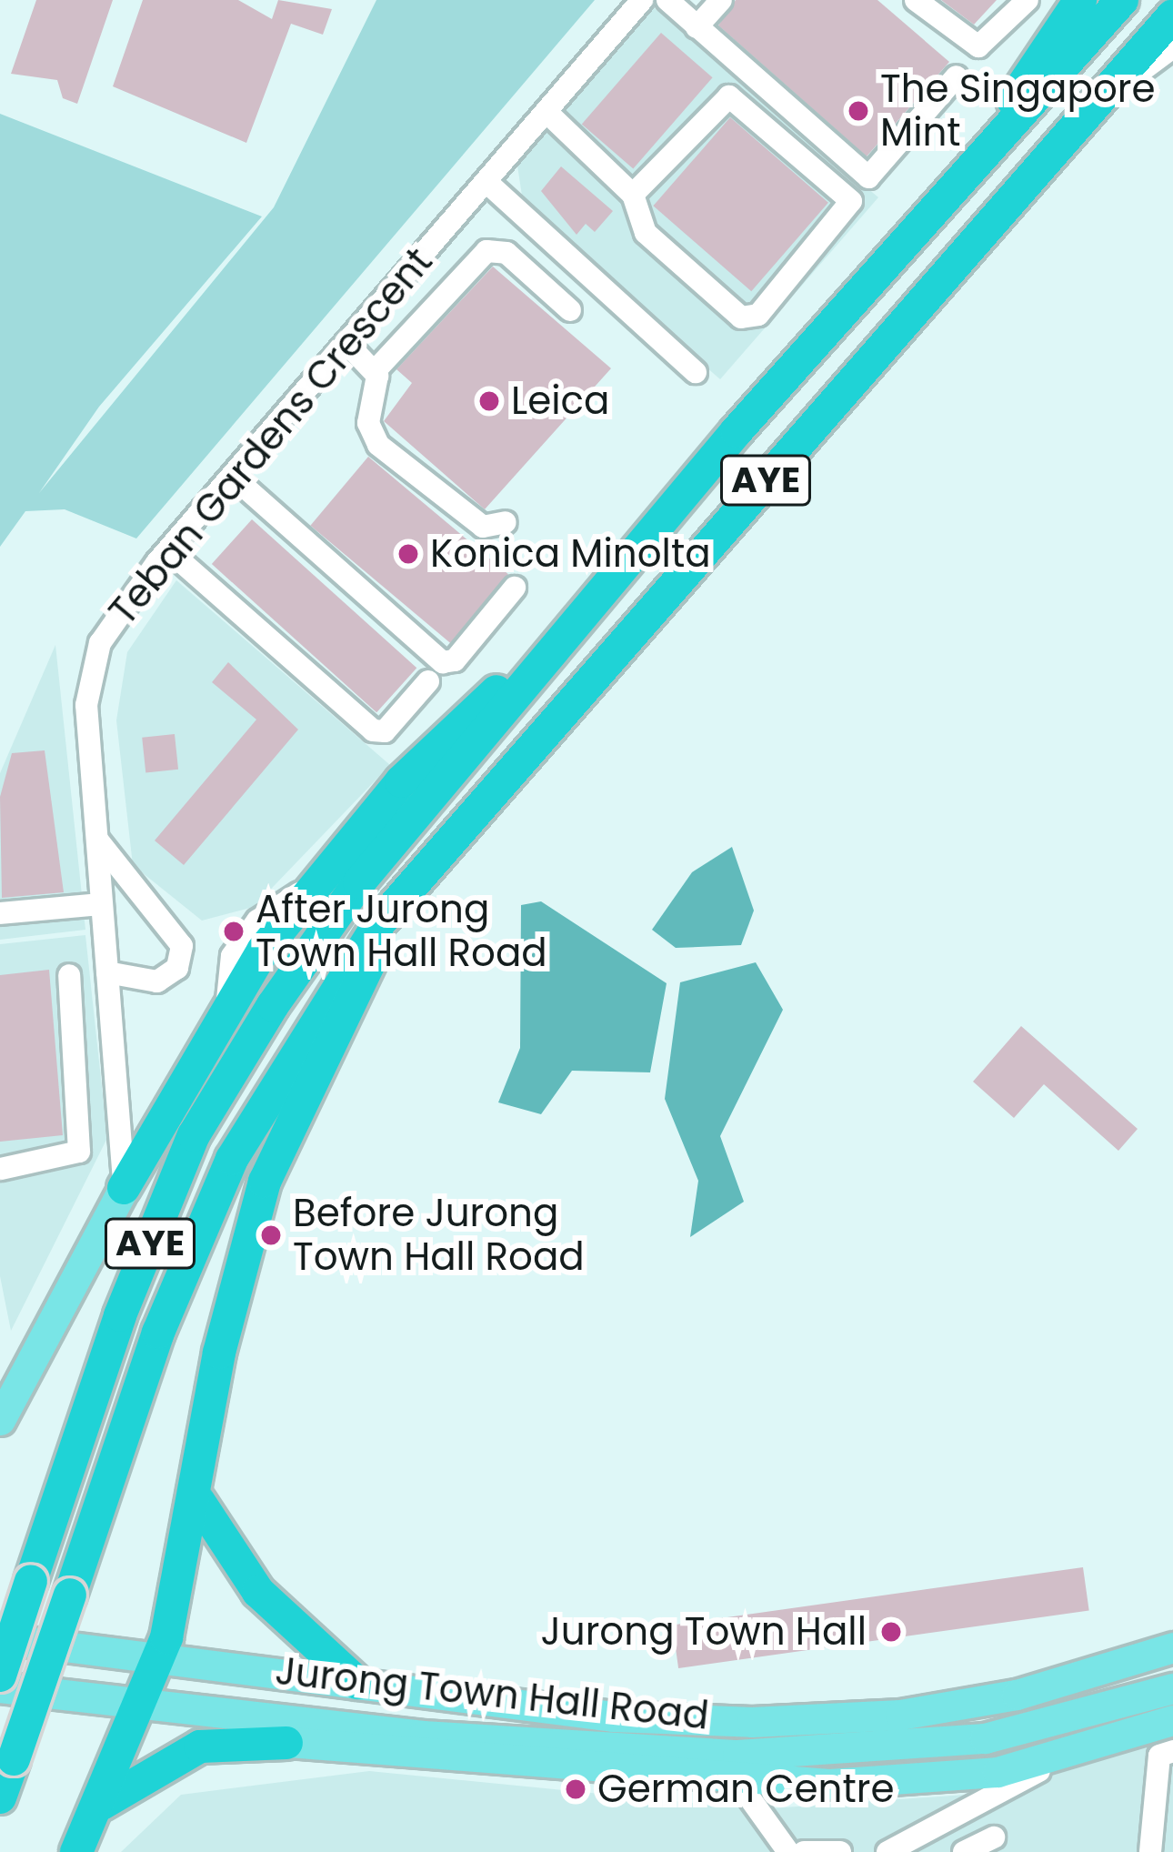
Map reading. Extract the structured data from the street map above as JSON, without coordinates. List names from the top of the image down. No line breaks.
{"streets":{"highway":["AYE"],"main road":["Jurong Town Hall Road"],"street":["Teban Gardens Crescent"]},"places":["The Singapore Mint","Leica","Konica Minolta","After Jurong Town Hall Road","Before Jurong Town Hall Road","Jurong Town Hall","German Centre"]}
